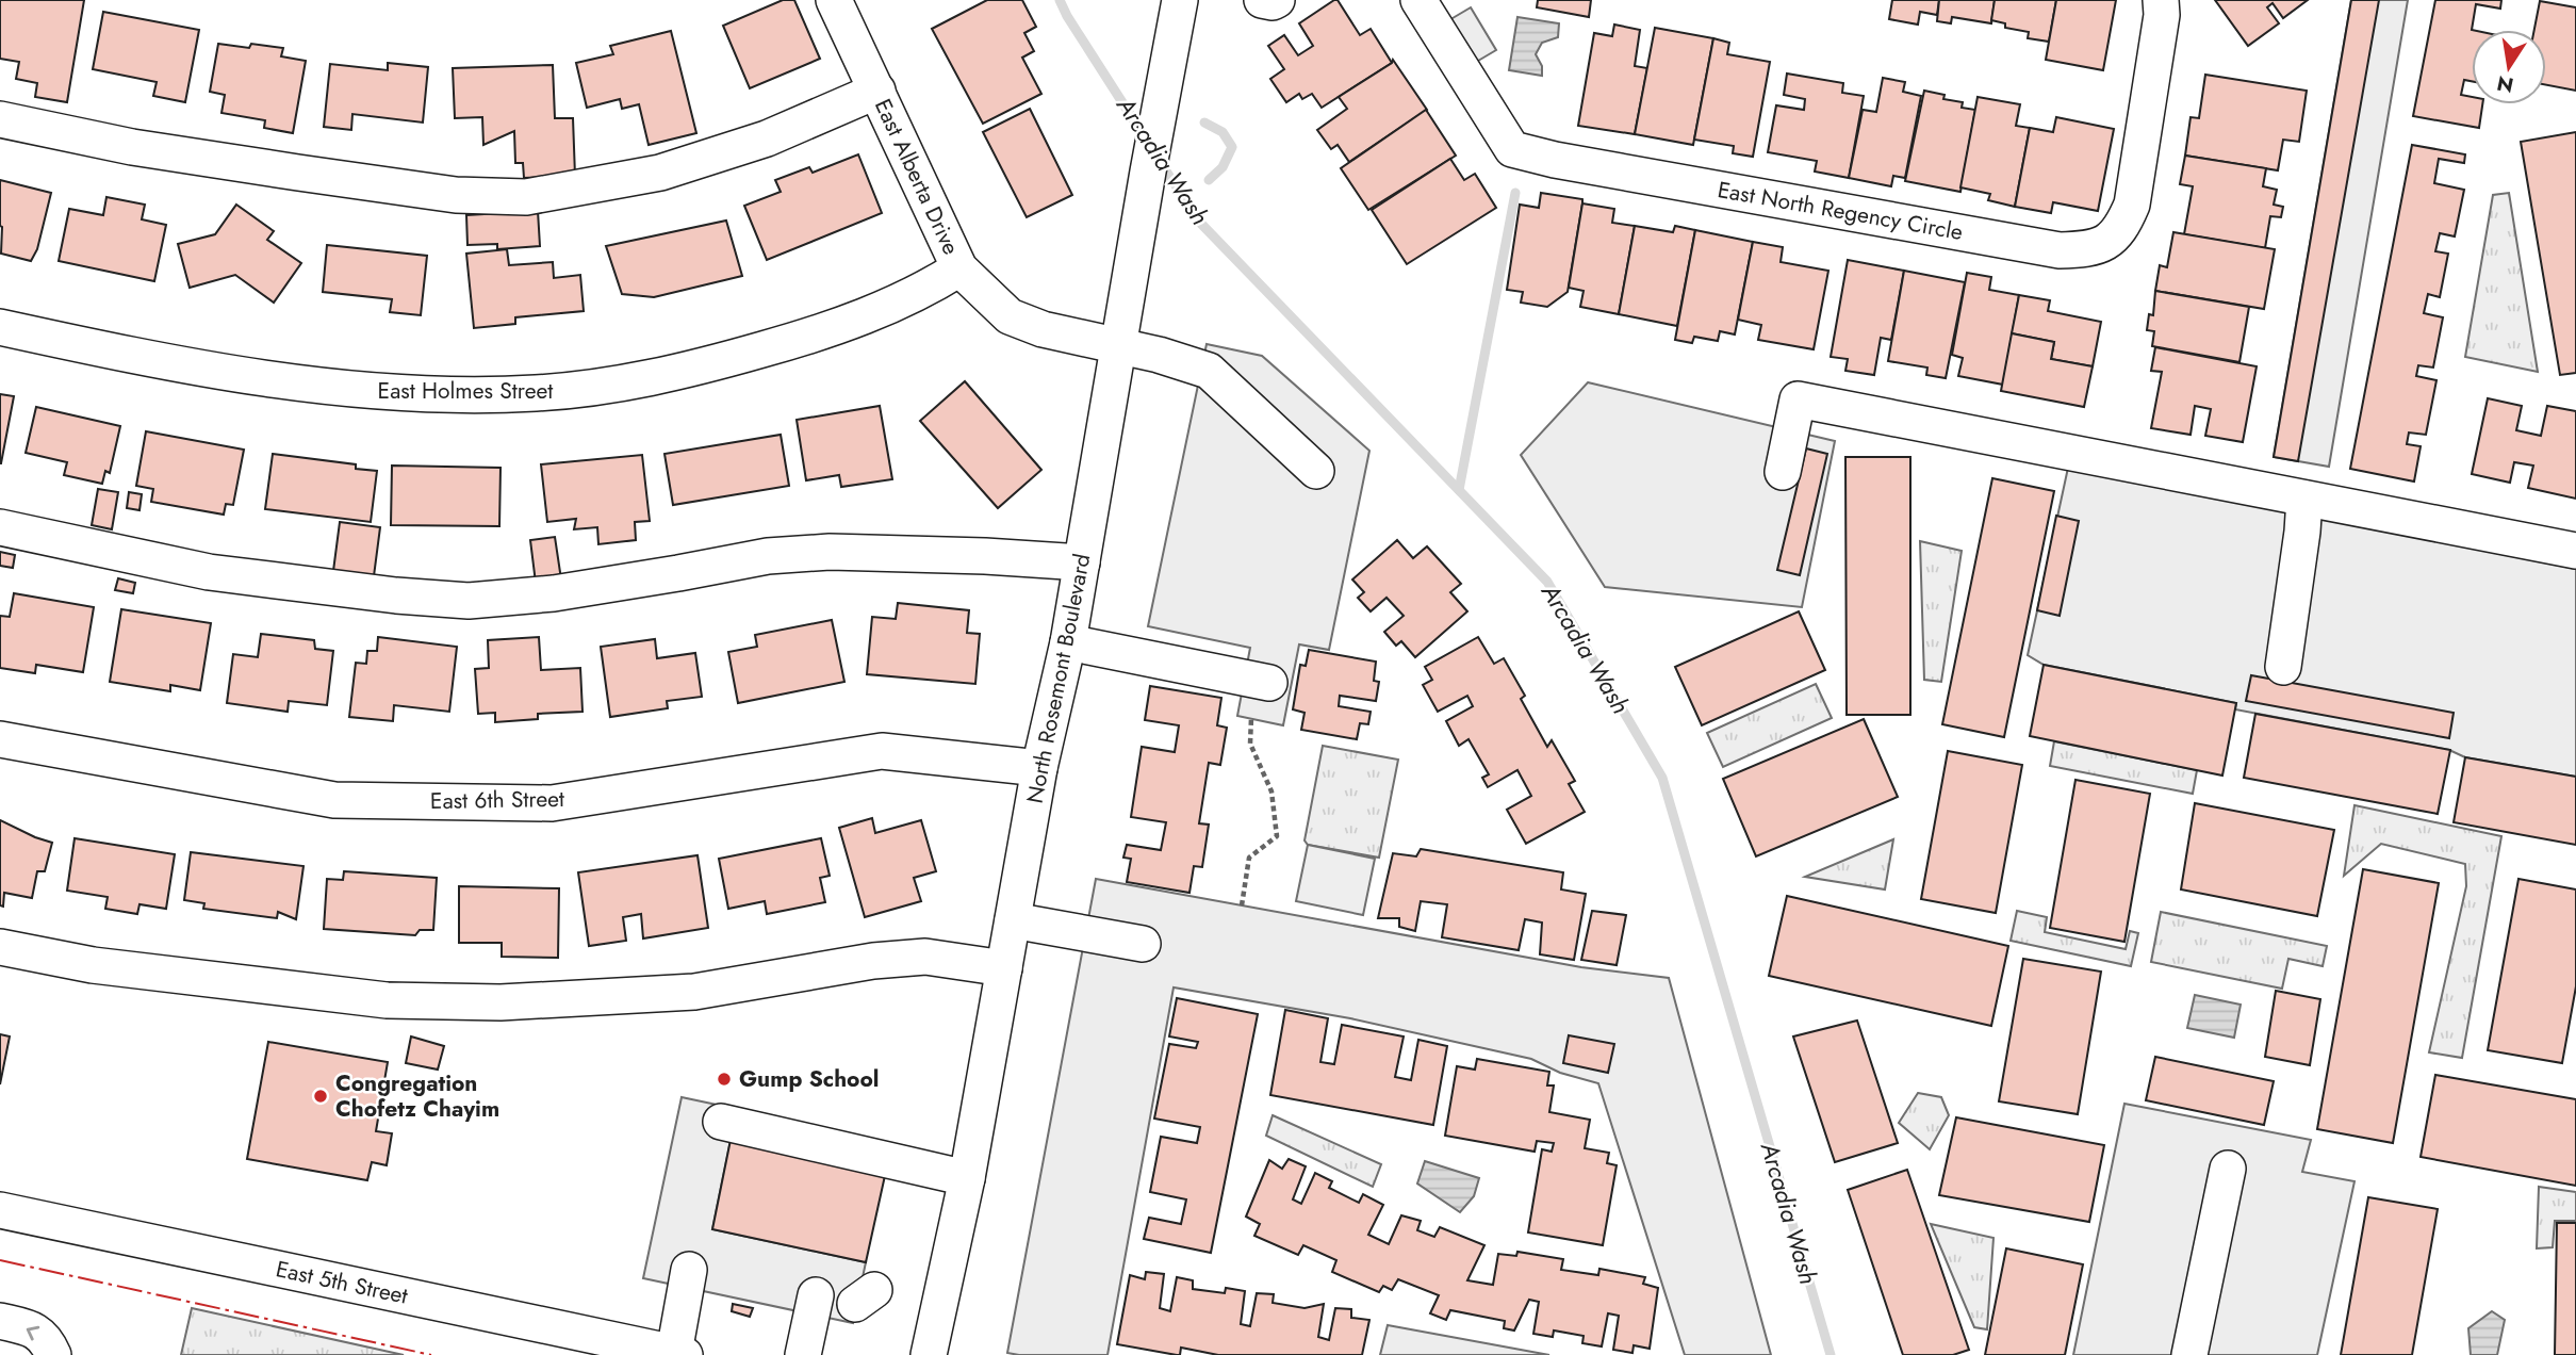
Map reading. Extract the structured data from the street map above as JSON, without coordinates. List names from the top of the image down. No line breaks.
{"streets":{"street":["East Alberta Drive","East North Regency Circle","East Holmes Street","North Rosemont Boulevard","East 6th Street","East 5th Street"]},"crossings":[["East Alberta Drive","East Holmes Street"],["East Alberta Drive","North Rosemont Boulevard"],["North Rosemont Boulevard","East 6th Street"]],"water":["Arcadia Wash"],"places":["Gump School","Congregation Chofetz Chayim"],"north":"bottom"}
